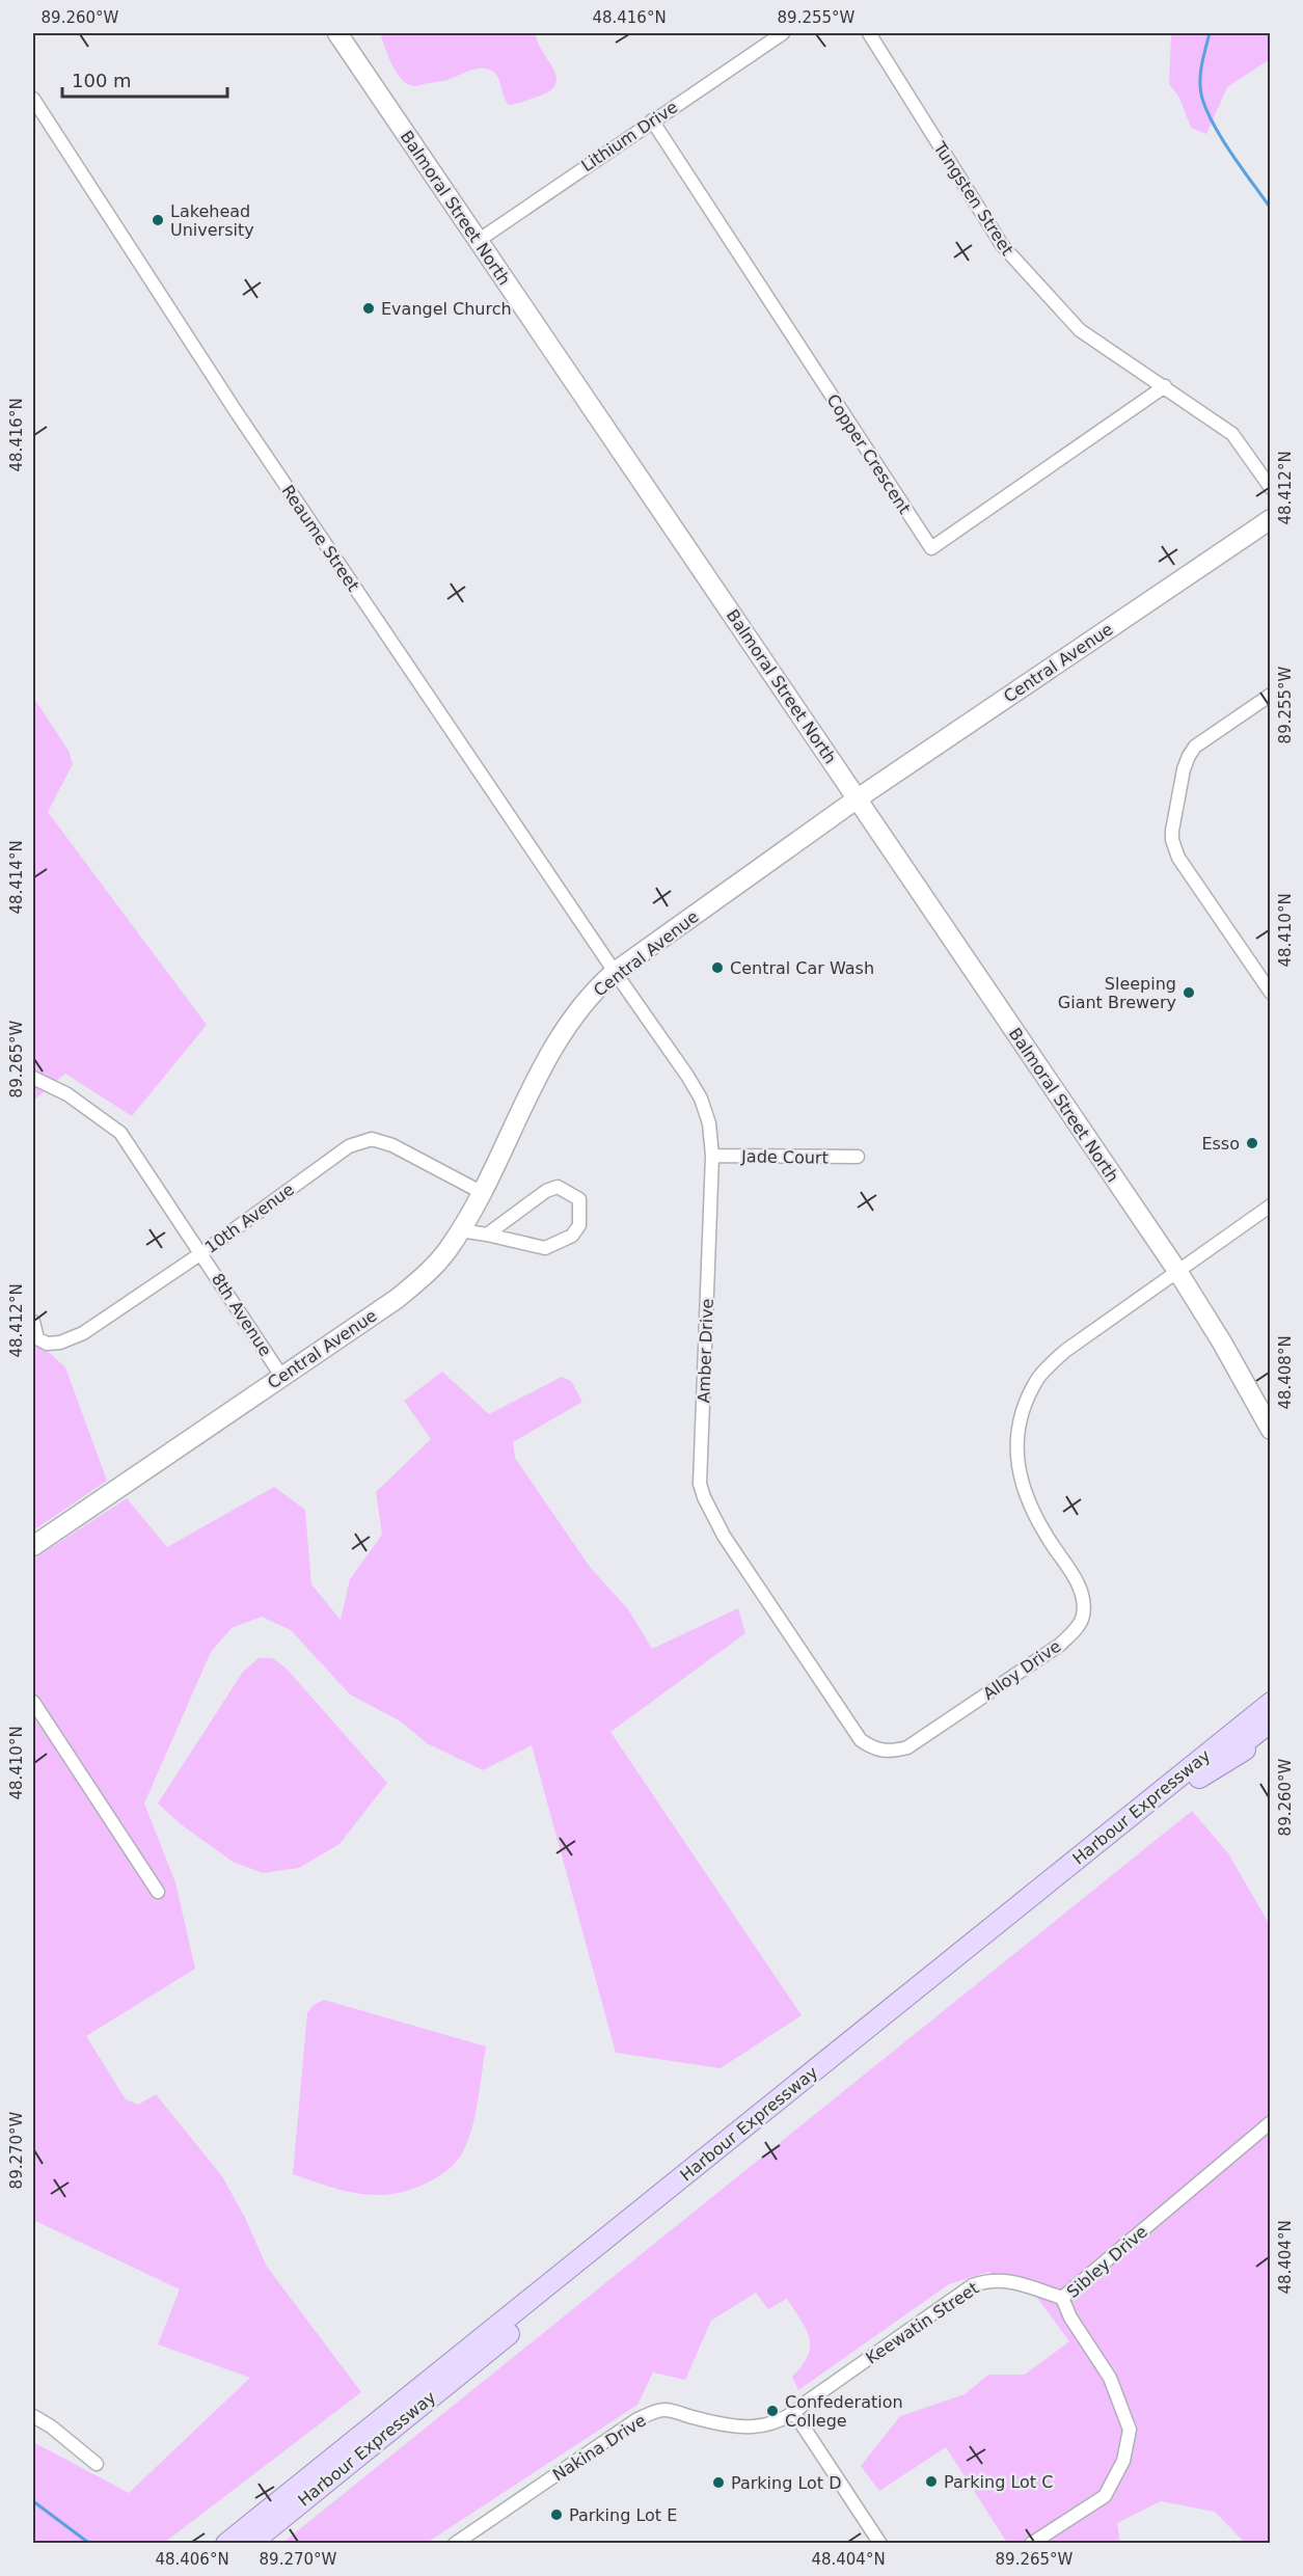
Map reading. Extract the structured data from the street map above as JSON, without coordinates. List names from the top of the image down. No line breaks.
{"streets":{"main road":["Balmoral Street North","Central Avenue","Harbour Expressway"],"street":["Lithium Drive","Tungsten Street","Copper Crescent","Reaume Street","Jade Court","10th Avenue","8th Avenue","Amber Drive","Alloy Drive","Sibley Drive","Keewatin Street","Nakina Drive"]},"crossings":[["Lithium Drive","Balmoral Street North"],["Lithium Drive","Copper Crescent"],["Tungsten Street","Copper Crescent"],["Balmoral Street North","Central Avenue"],["Balmoral Street North","Alloy Drive"],["Reaume Street","Central Avenue"],["Reaume Street","Amber Drive"],["Central Avenue","10th Avenue"],["Central Avenue","8th Avenue"],["Central Avenue","Amber Drive"],["Jade Court","Amber Drive"],["10th Avenue","8th Avenue"],["Amber Drive","Alloy Drive"],["Sibley Drive","Keewatin Street"],["Keewatin Street","Nakina Drive"]],"places":["Lakehead University","Evangel Church","Central Car Wash","Sleeping Giant Brewery","Esso","Confederation College","Parking Lot C","Parking Lot D","Parking Lot E"],"scale_bar":"100 m","coordinates":["89.260°W","48.416°N","89.255°W","48.412°N","48.414°N","48.410°N","89.265°W","48.408°N","89.270°W","48.404°N","48.406°N"]}
